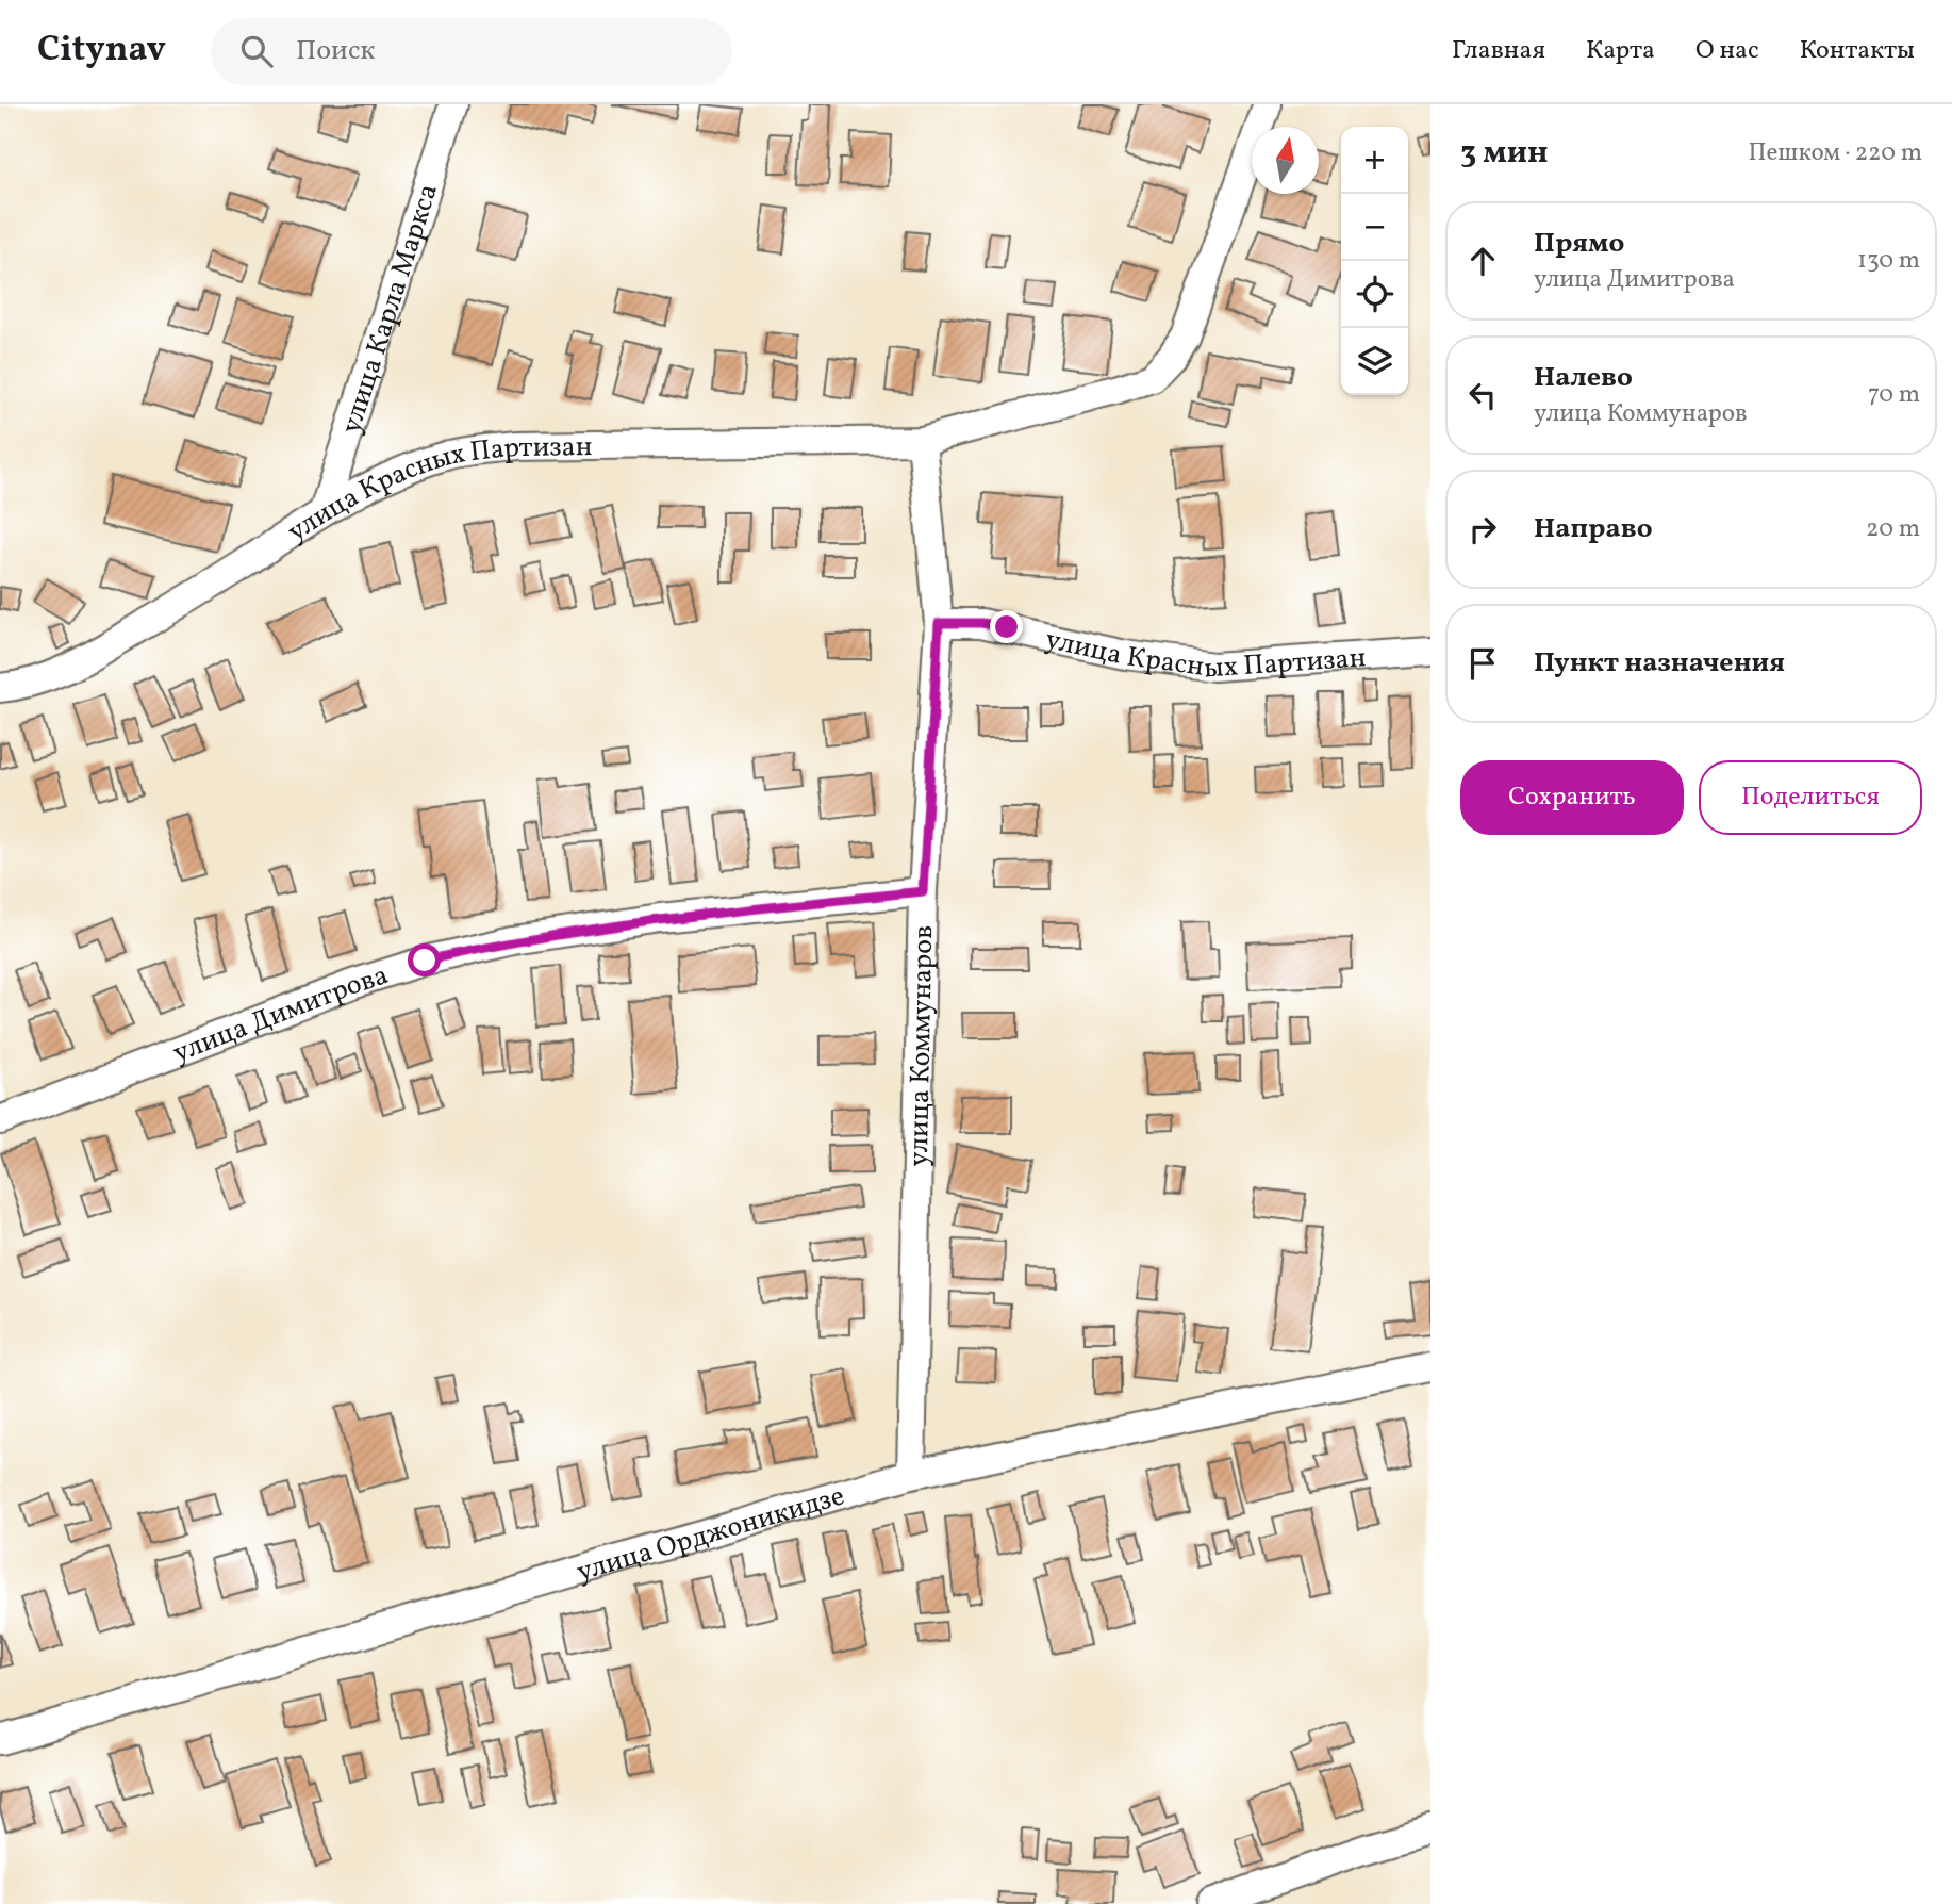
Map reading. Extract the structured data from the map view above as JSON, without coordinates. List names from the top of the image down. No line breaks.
{"streets":{"street":["улица Карла Маркса","улица Красных Партизан","улица Димитрова","улица Коммунаров","улица Орджоникидзе"]},"crossings":[["улица Карла Маркса","улица Красных Партизан"],["улица Красных Партизан","улица Коммунаров"],["улица Димитрова","улица Коммунаров"],["улица Коммунаров","улица Орджоникидзе"]],"north":"top","page":{"header":"Citynav","search":"Поиск","nav":["Главная","Карта","О нас","Контакты"],"heading":["3 мин","Пешком · 220 m"],"map_buttons":["+","−"],"list":[["Прямо","улица Димитрова","130 m"],["Налево","улица Коммунаров","70 m"],["Направо","20 m"],"Пункт назначения"],"buttons":["Сохранить","Поделиться"]}}
